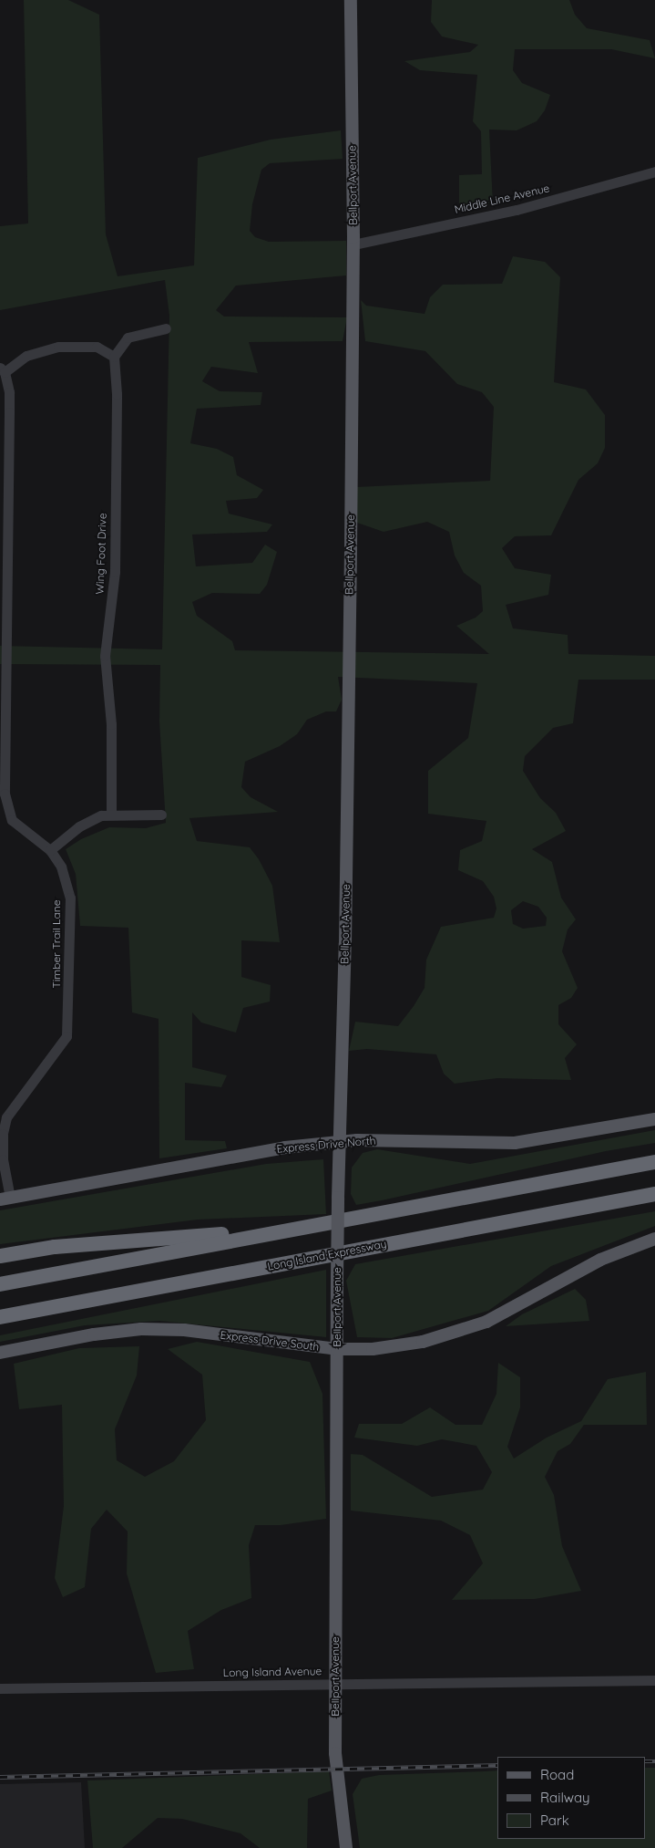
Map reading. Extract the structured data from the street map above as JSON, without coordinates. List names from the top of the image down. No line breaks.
{"streets":{"highway":["Long Island Expressway"],"main road":["Bellport Avenue","Express Drive North","Express Drive South"],"street":["Middle Line Avenue","Wing Foot Drive","Timber Trail Lane","Long Island Avenue"]},"crossings":[["Bellport Avenue","Middle Line Avenue"],["Bellport Avenue","Express Drive North"],["Bellport Avenue","Express Drive South"],["Bellport Avenue","Long Island Avenue"],["Timber Trail Lane","Express Drive North"]],"legend":["Road","Railway","Park"]}
